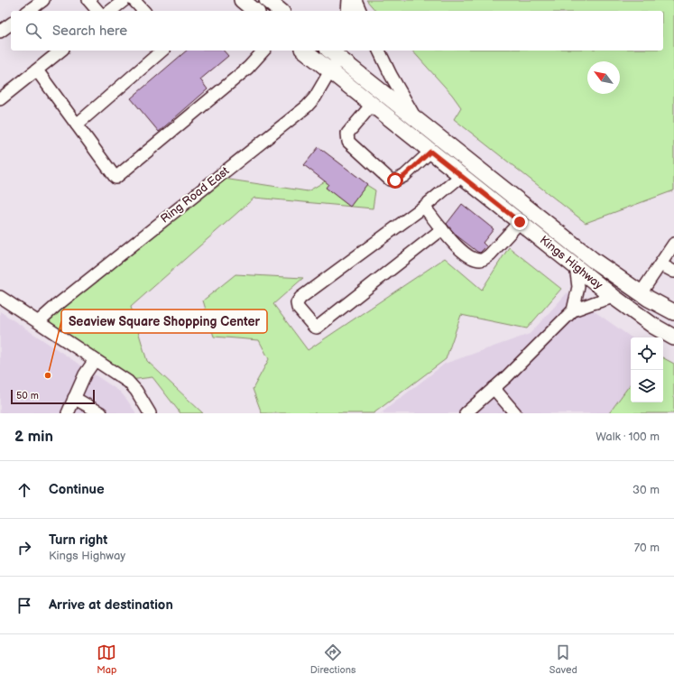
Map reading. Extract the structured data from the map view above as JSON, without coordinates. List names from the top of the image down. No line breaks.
{"streets":{"main road":["Kings Highway"],"street":["Ring Road East"]},"crossings":[["Ring Road East","Kings Highway"]],"places":["Seaview Square Shopping Center"],"scale_bar":"50 m","north":"top left","page":{"search":"Search here","scale":"50 m","heading":["2 min","Walk · 100 m"],"list":[["Continue","30 m"],["Turn right","Kings Highway","70 m"],"Arrive at destination"],"nav":["Map","Directions","Saved"]}}
